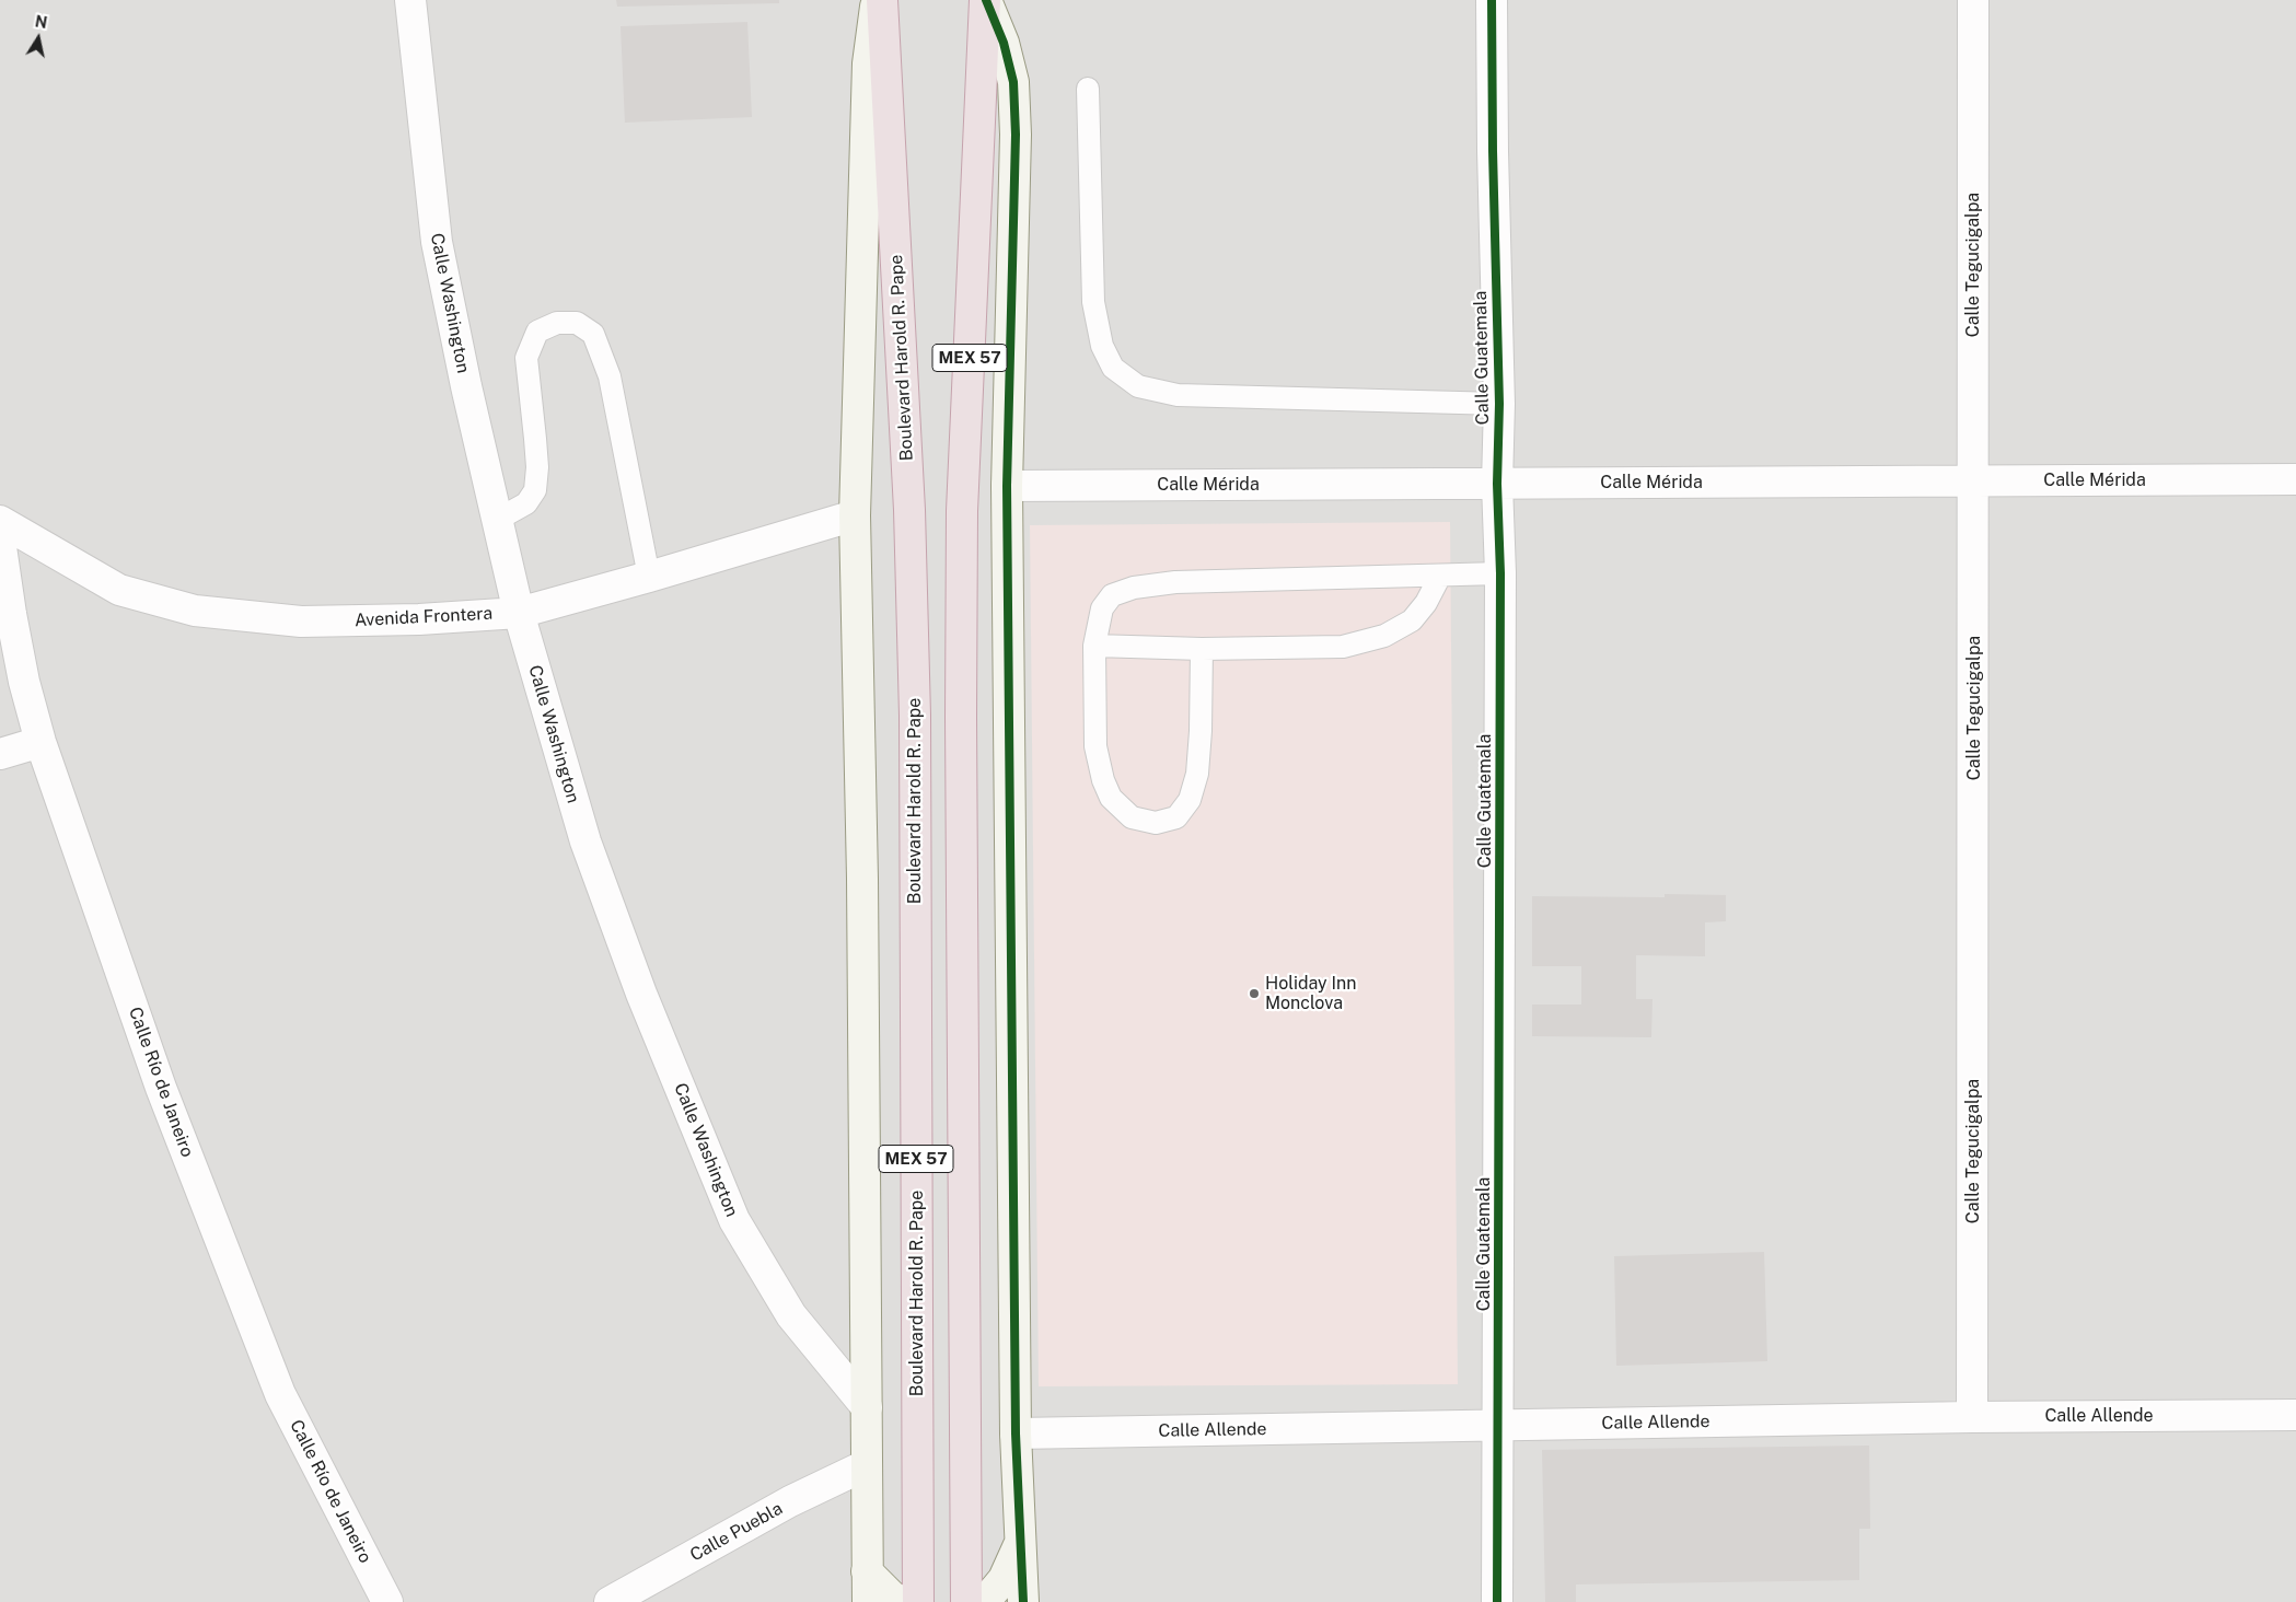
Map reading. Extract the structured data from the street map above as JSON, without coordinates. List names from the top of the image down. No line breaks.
{"streets":{"highway":["Boulevard Harold R. Pape","MEX 57"],"street":["Calle Tegucigalpa","Calle Washington","Calle Guatemala","Calle Mérida","Avenida Frontera","Calle Río de Janeiro","Calle Allende","Calle Puebla"]},"crossings":[["Calle Tegucigalpa","Calle Mérida"],["Calle Tegucigalpa","Calle Allende"],["Calle Washington","Avenida Frontera"],["Calle Guatemala","Calle Mérida"],["Calle Guatemala","Calle Allende"]],"places":["Holiday Inn Monclova"],"north":"top"}
